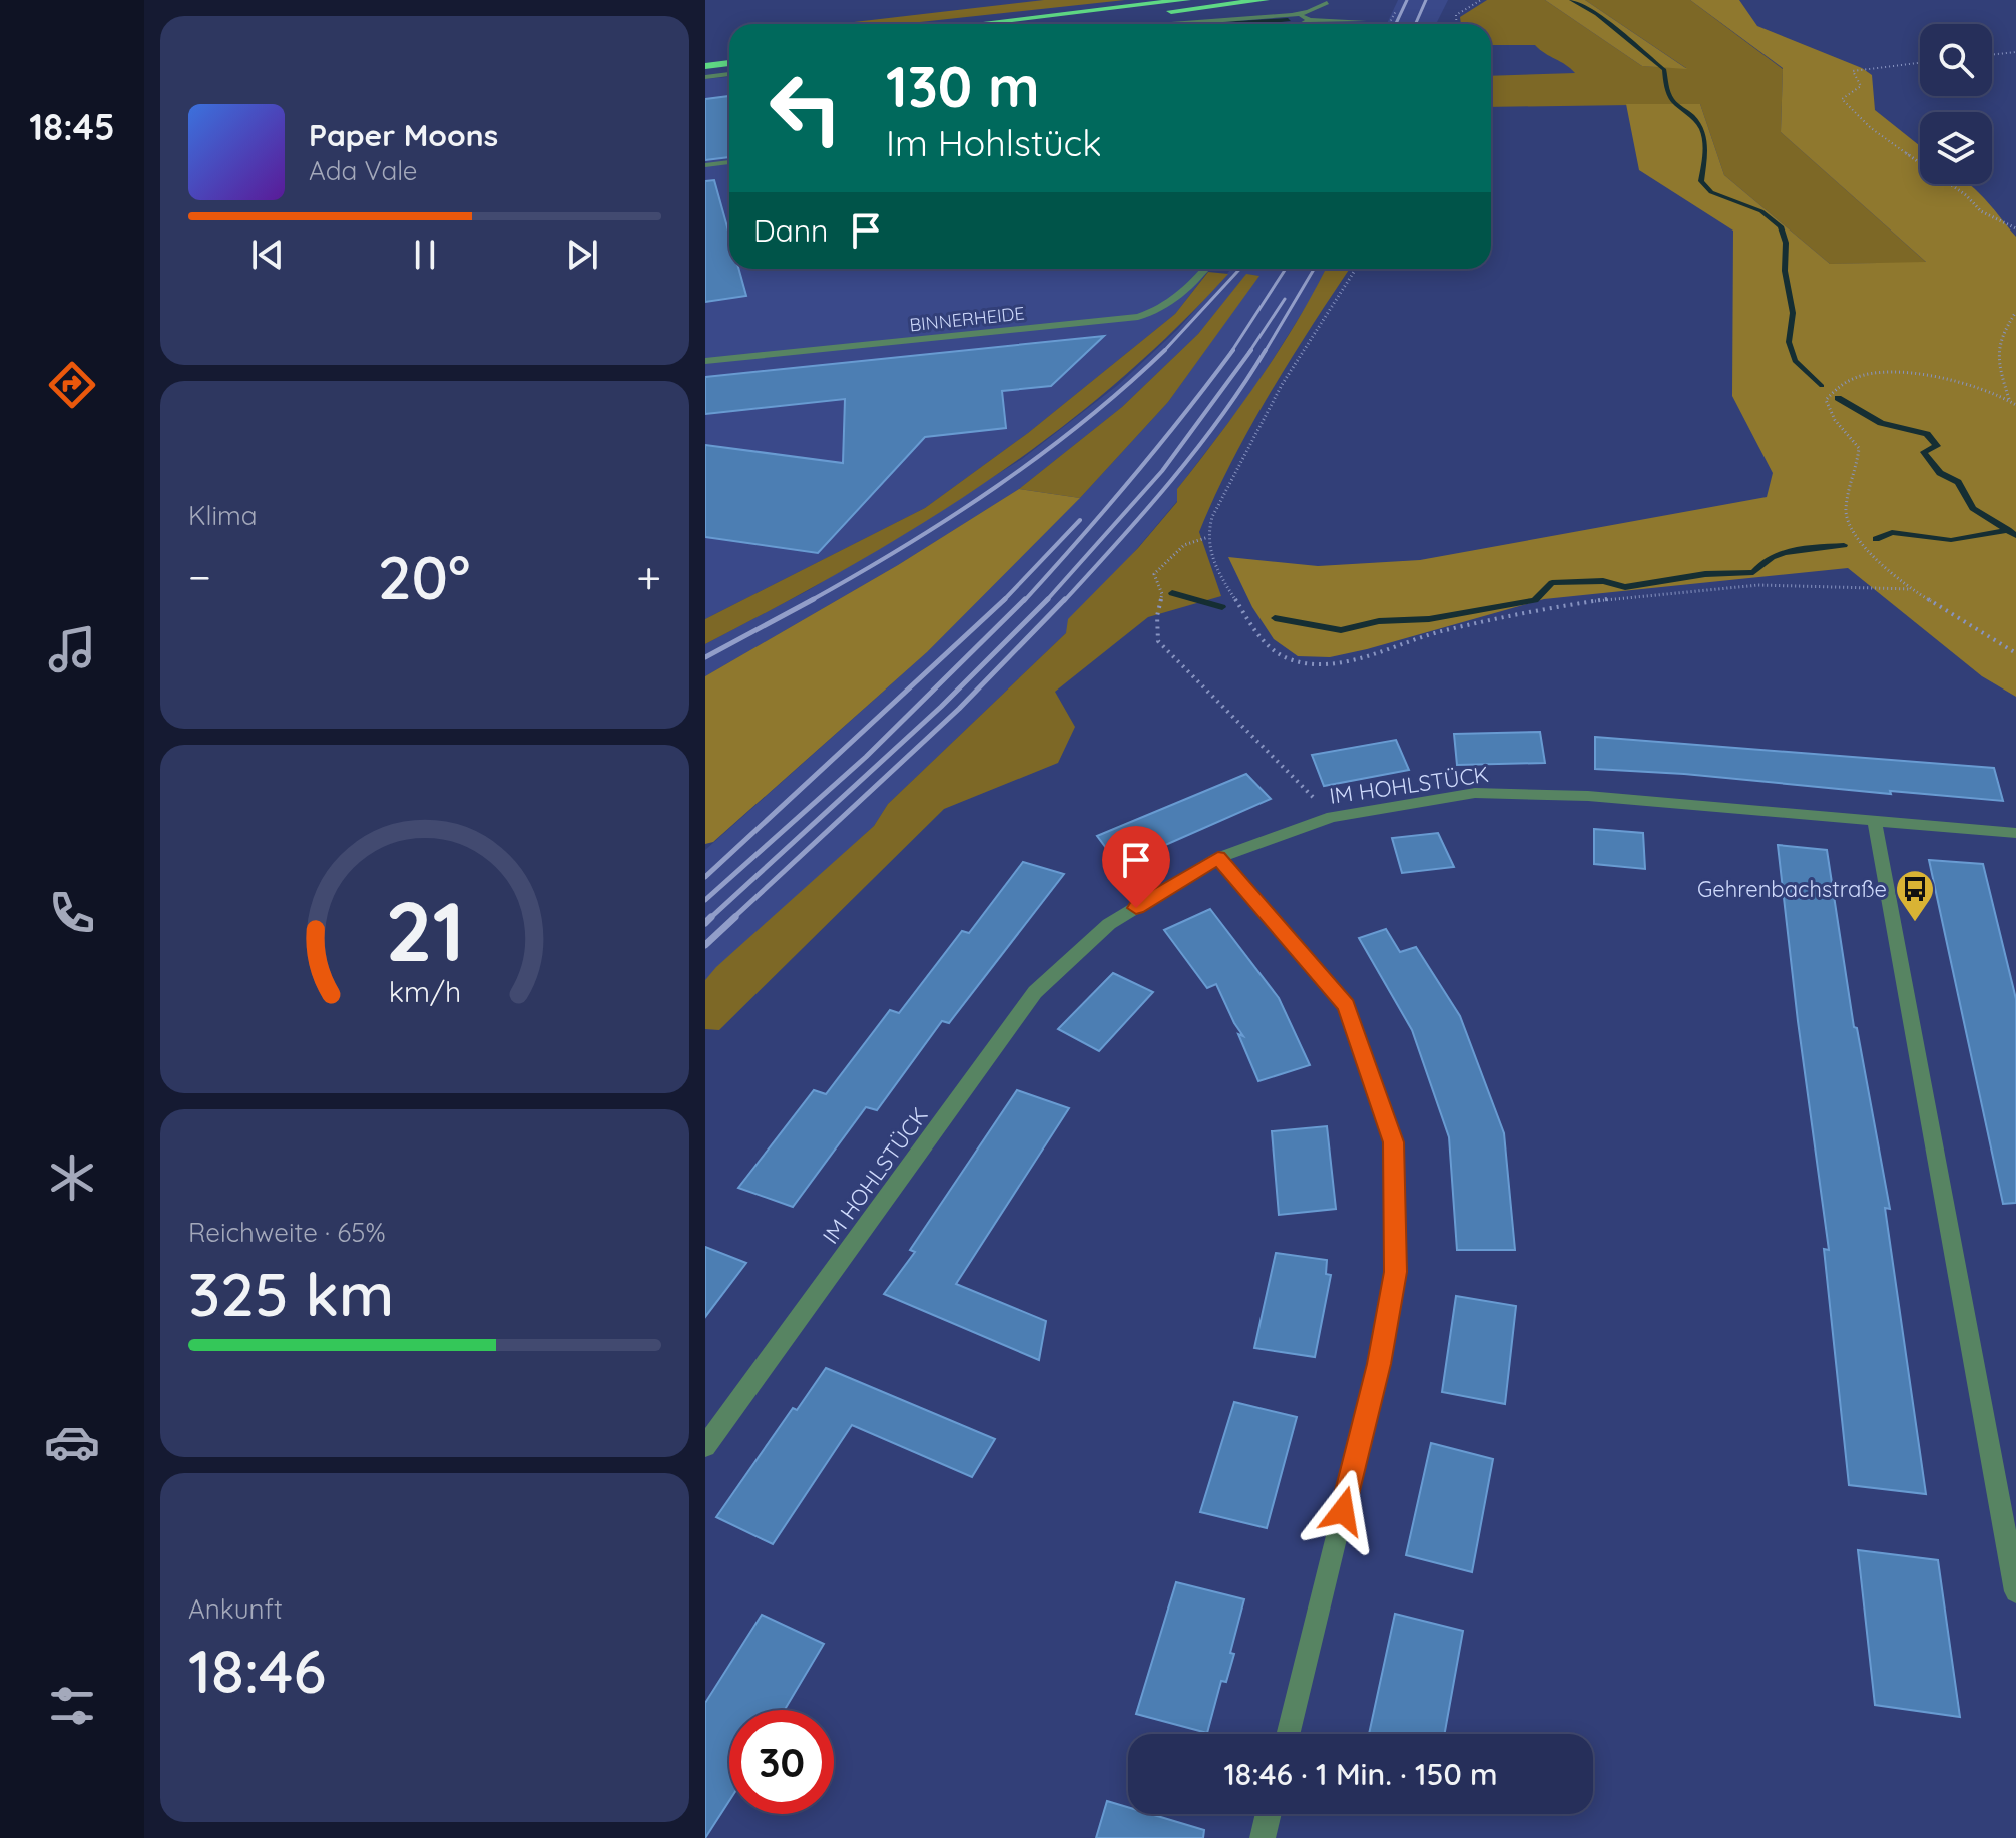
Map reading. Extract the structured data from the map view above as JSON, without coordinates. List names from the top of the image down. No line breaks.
{"streets":{"street":["BINNERHEIDE","IM HOHLSTÜCK"]},"places":{"bus stop":["Gehrenbachstraße"]},"page":{"tabs":"18:45","turn":["130 m","Im Hohlstück"],"song":["Paper Moons","Ada Vale"],"then":"Dann","tile":["Klima",["Reichweite · 65%","325 km"],["Ankunft","18:46"]],"heat":["−","20°","+"],"limit":"30","trip":"18:46 · 1 Min. · 150 m","gauge":["21","km/h"]}}
